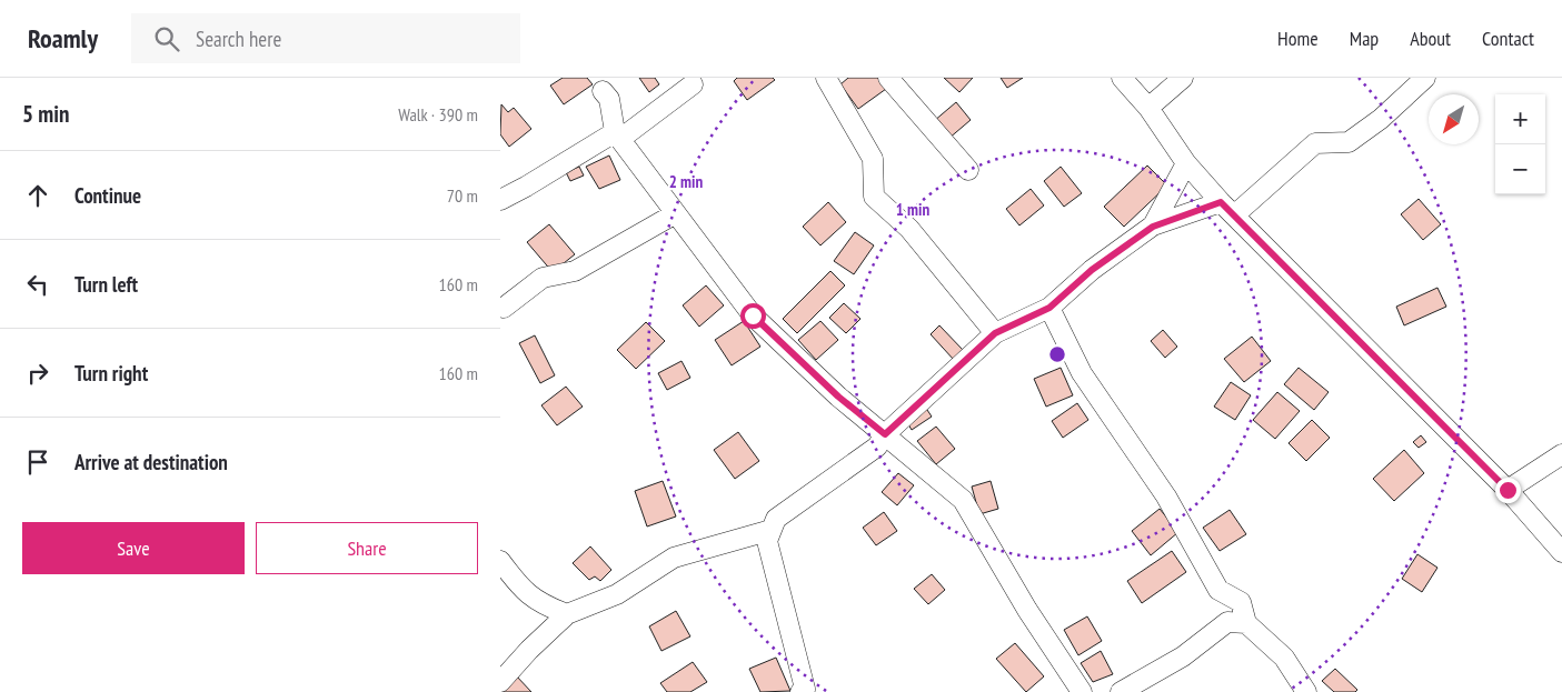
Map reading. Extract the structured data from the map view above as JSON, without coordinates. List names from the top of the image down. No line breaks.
{"north":"bottom left","page":{"header":"Roamly","search":"Search here","nav":["Home","Map","About","Contact"],"heading":["5 min","Walk · 390 m"],"map_buttons":["+","−"],"list":[["Continue","70 m"],["Turn left","160 m"],["Turn right","160 m"],"Arrive at destination"],"buttons":["Save","Share"]},"rings":["2 min","1 min"]}
